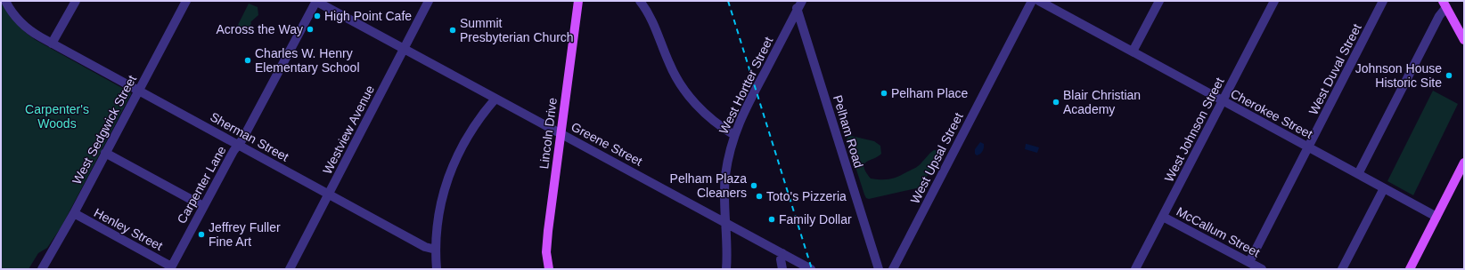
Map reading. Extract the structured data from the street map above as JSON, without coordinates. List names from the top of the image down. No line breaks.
{"streets":{"main road":["Lincoln Drive"],"street":["West Duval Street","West Hortter Street","Cherokee Street","West Sedgwick Street","Westview Avenue","West Johnson Street","Pelham Road","Sherman Street","Greene Street","West Upsal Street","Carpenter Lane","Henley Street","McCallum Street"]},"crossings":[["West Duval Street","Cherokee Street"],["West Duval Street","McCallum Street"],["West Hortter Street","Pelham Road"],["West Hortter Street","Greene Street"],["Cherokee Street","West Johnson Street"],["West Sedgwick Street","Sherman Street"],["West Sedgwick Street","Henley Street"],["Westview Avenue","Sherman Street"],["Westview Avenue","Greene Street"],["West Johnson Street","McCallum Street"],["Lincoln Drive","Greene Street"],["Sherman Street","Carpenter Lane"],["Greene Street","Carpenter Lane"],["Carpenter Lane","Henley Street"]],"parks":["Carpenter's Woods"],"places":["High Point Cafe","Across the Way","Summit Presbyterian Church","Charles W. Henry Elementary School","Johnson House Historic Site","Pelham Place","Blair Christian Academy","Pelham Plaza Cleaners","Toto's Pizzeria","Family Dollar","Jeffrey Fuller Fine Art"]}
